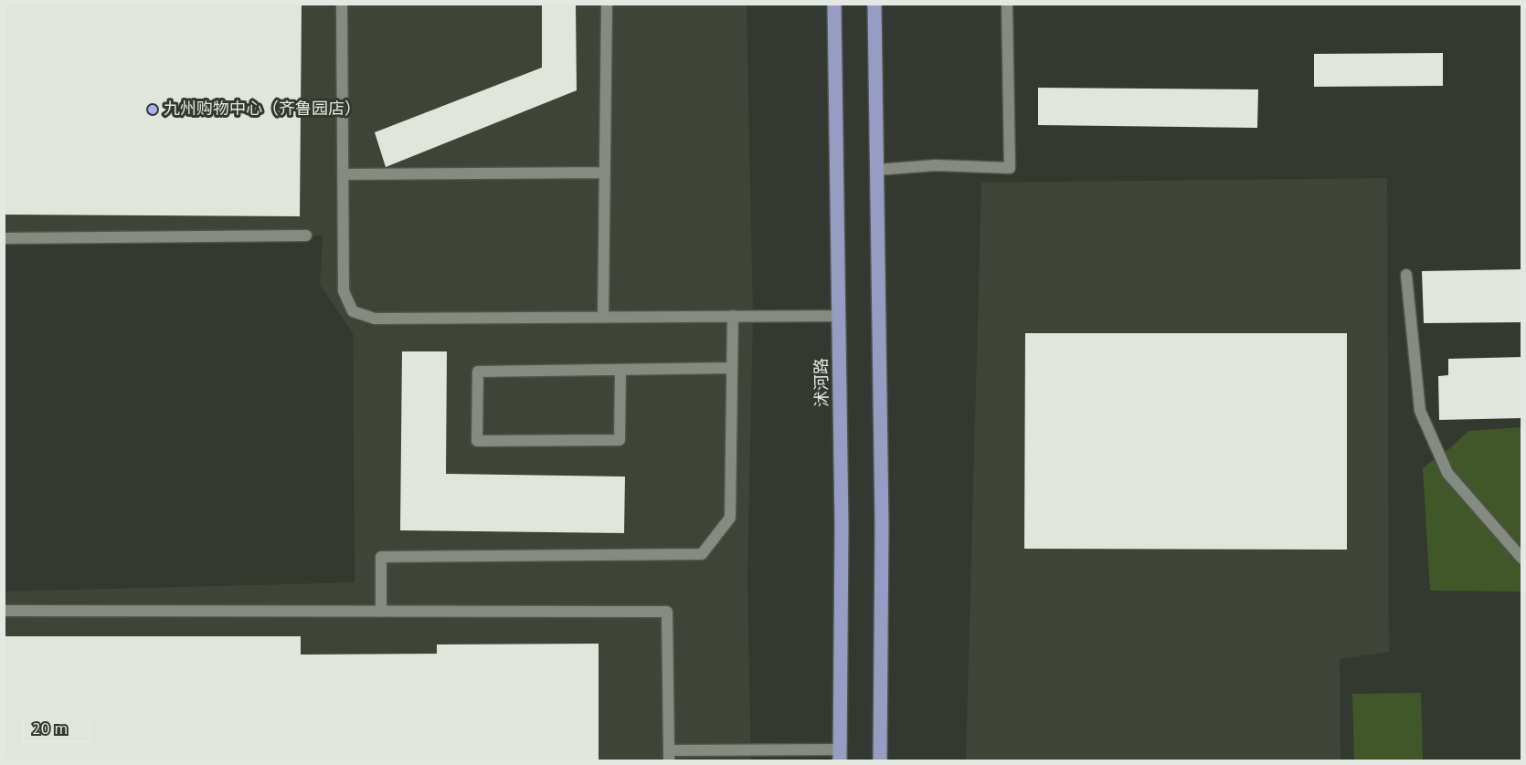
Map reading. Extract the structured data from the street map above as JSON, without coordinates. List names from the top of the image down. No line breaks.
{"streets":{"main road":["沭河路"]},"places":["九州购物中心（齐鲁园店）"],"scale_bar":"20 m"}
